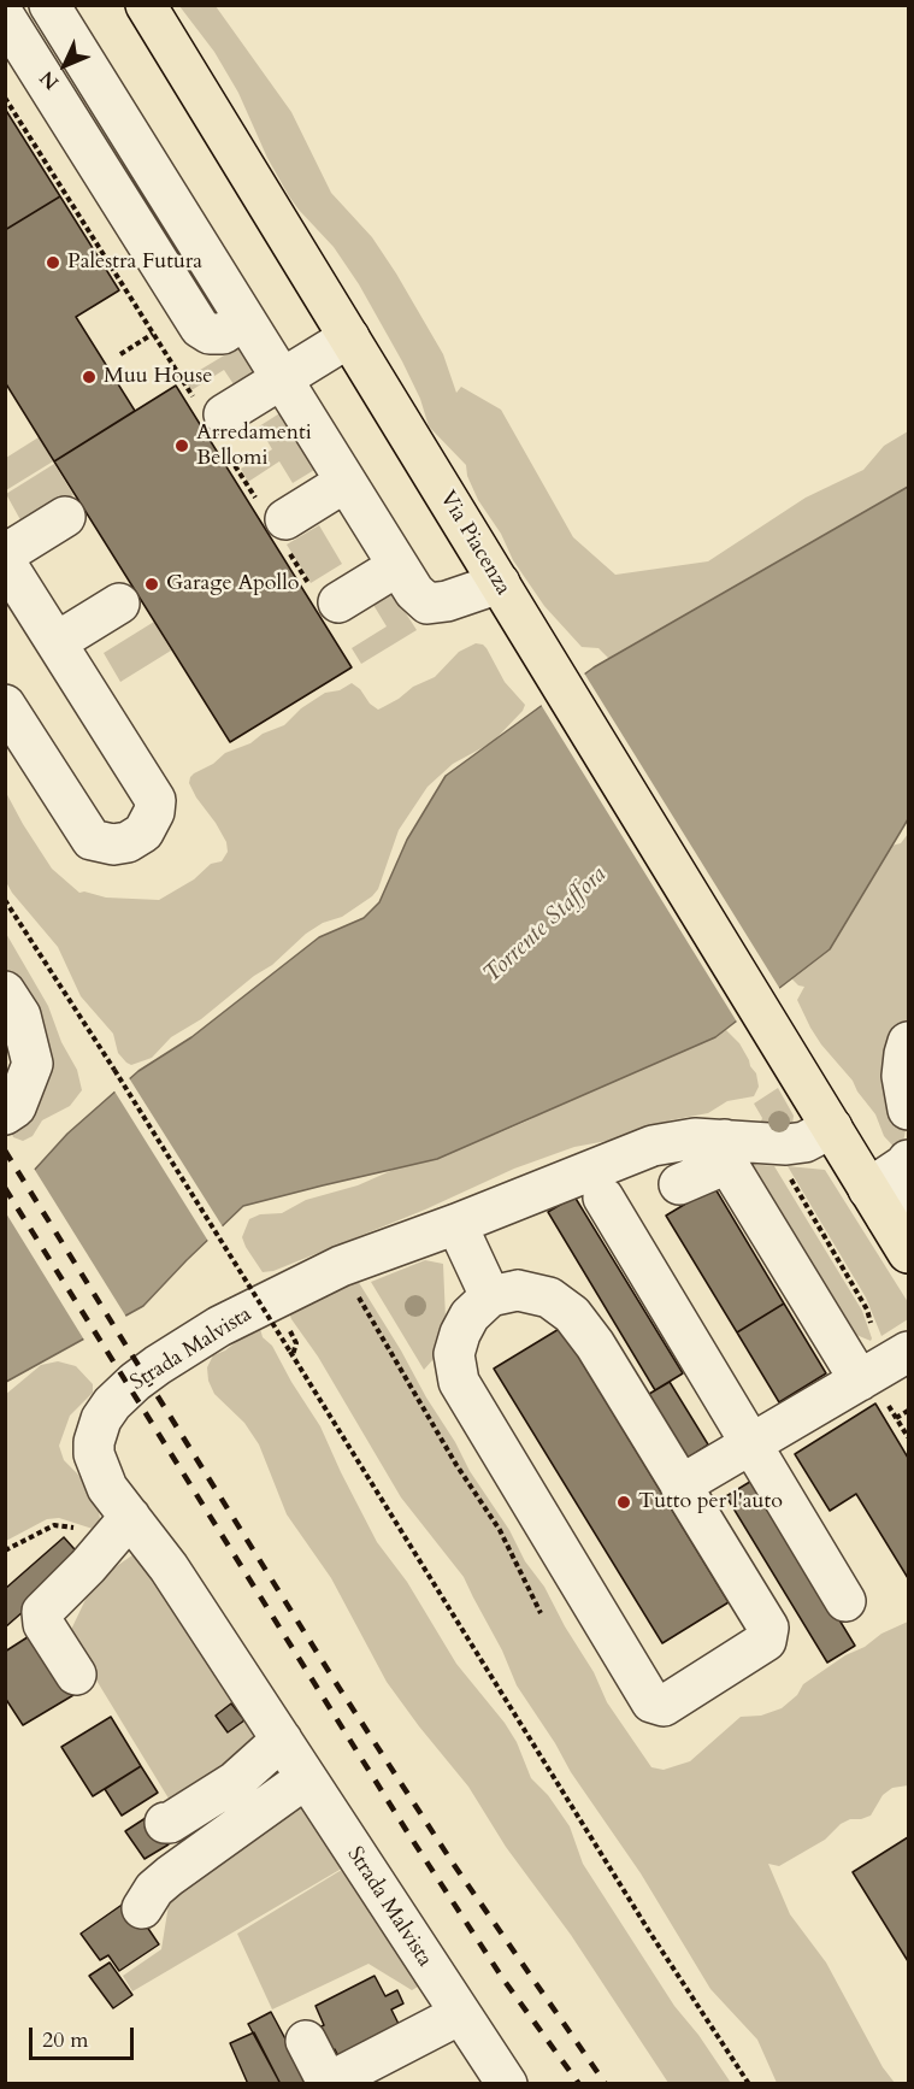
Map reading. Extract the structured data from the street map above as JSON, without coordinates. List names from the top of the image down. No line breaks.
{"streets":{"main road":["Via Piacenza"],"street":["Strada Malvista"]},"crossings":[["Via Piacenza","Strada Malvista"]],"water":["Torrente Staffora"],"places":["Palestra Futura","Muu House","Arredamenti Bellomi","Garage Apollo","Tutto per l'auto"],"scale_bar":"20 m","north":"bottom left"}
